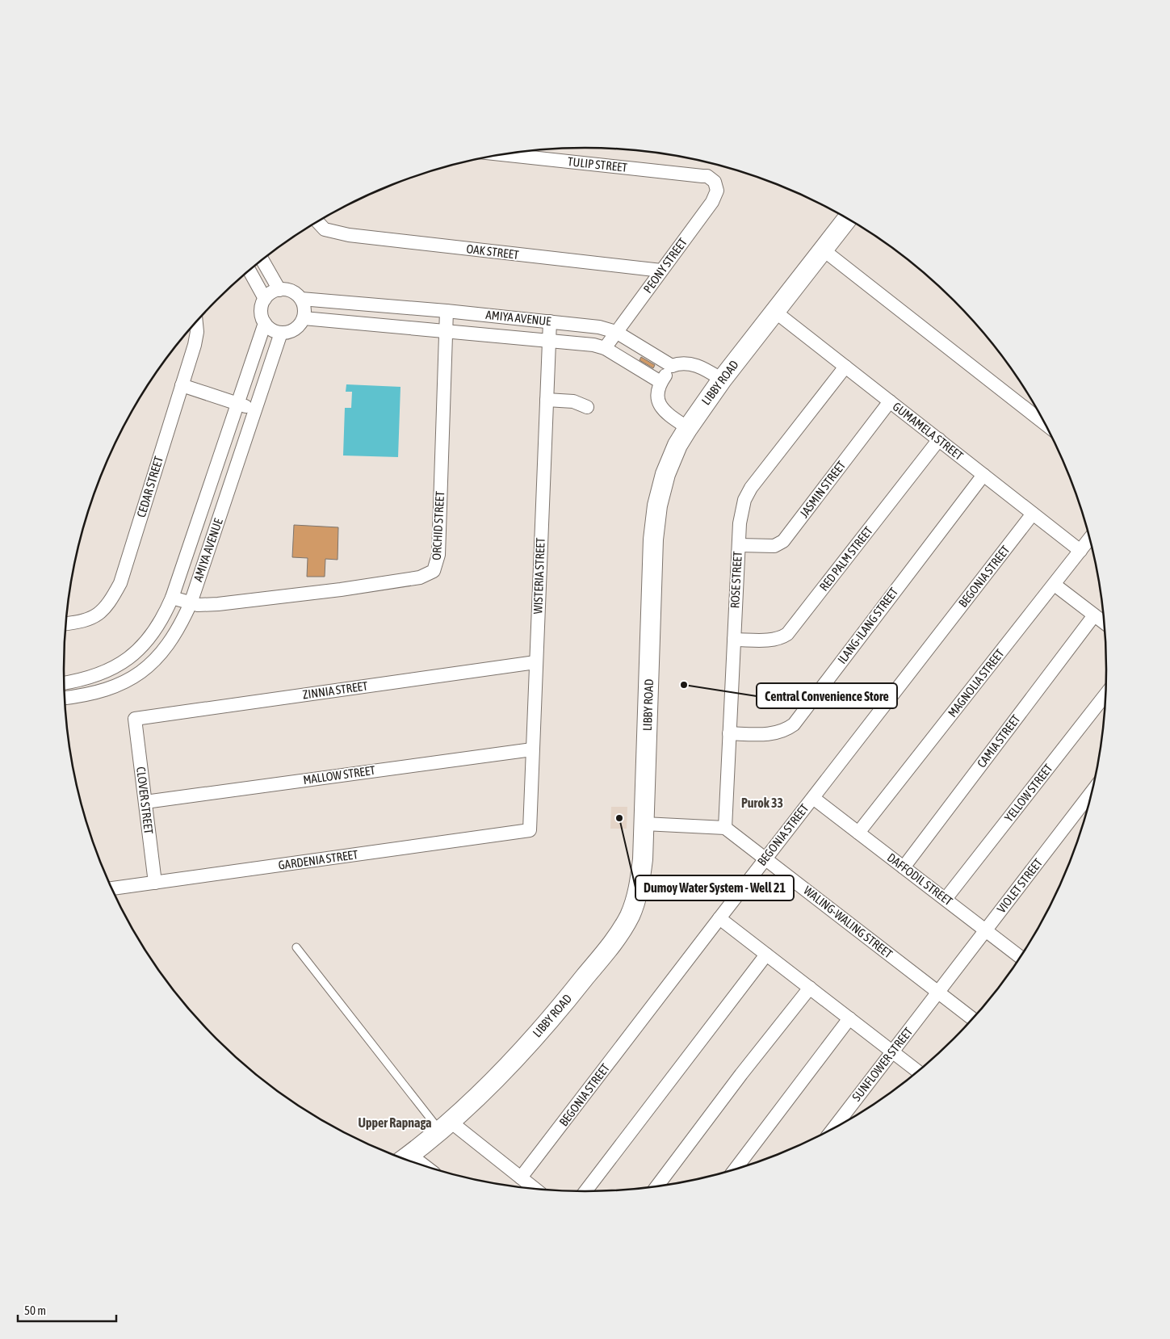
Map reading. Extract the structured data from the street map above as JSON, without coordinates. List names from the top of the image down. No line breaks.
{"streets":{"main road":["LIBBY ROAD"],"street":["TULIP STREET","OAK STREET","PEONY STREET","AMIYA AVENUE","GUMAMELA STREET","CEDAR STREET","JASMIN STREET","ORCHID STREET","RED PALM STREET","WISTERIA STREET","BEGONIA STREET","ROSE STREET","ILANG-ILANG STREET","MAGNOLIA STREET","ZINNIA STREET","CAMIA STREET","MALLOW STREET","YELLOW STREET","CLOVER STREET","GARDENIA STREET","DAFFODIL STREET","VIOLET STREET","WALING-WALING STREET","SUNFLOWER STREET"]},"crossings":[["TULIP STREET","PEONY STREET"],["OAK STREET","PEONY STREET"],["PEONY STREET","AMIYA AVENUE"],["AMIYA AVENUE","ORCHID STREET"],["AMIYA AVENUE","WISTERIA STREET"],["LIBBY ROAD","GUMAMELA STREET"],["GUMAMELA STREET","JASMIN STREET"],["GUMAMELA STREET","RED PALM STREET"],["GUMAMELA STREET","BEGONIA STREET"],["GUMAMELA STREET","ROSE STREET"],["GUMAMELA STREET","ILANG-ILANG STREET"],["GUMAMELA STREET","MAGNOLIA STREET"],["JASMIN STREET","ROSE STREET"],["RED PALM STREET","ROSE STREET"],["WISTERIA STREET","ZINNIA STREET"],["WISTERIA STREET","MALLOW STREET"],["WISTERIA STREET","GARDENIA STREET"],["BEGONIA STREET","DAFFODIL STREET"],["BEGONIA STREET","WALING-WALING STREET"],["ROSE STREET","ILANG-ILANG STREET"],["ROSE STREET","WALING-WALING STREET"],["MAGNOLIA STREET","DAFFODIL STREET"],["ZINNIA STREET","CLOVER STREET"],["CAMIA STREET","DAFFODIL STREET"],["MALLOW STREET","CLOVER STREET"],["YELLOW STREET","DAFFODIL STREET"],["CLOVER STREET","GARDENIA STREET"],["DAFFODIL STREET","VIOLET STREET"],["VIOLET STREET","WALING-WALING STREET"],["VIOLET STREET","SUNFLOWER STREET"],["WALING-WALING STREET","SUNFLOWER STREET"]],"districts":["Purok 33","Upper Rapnaga"],"places":["Central Convenience Store","Dumoy Water System - Well 21"],"scale_bar":"50 m"}
